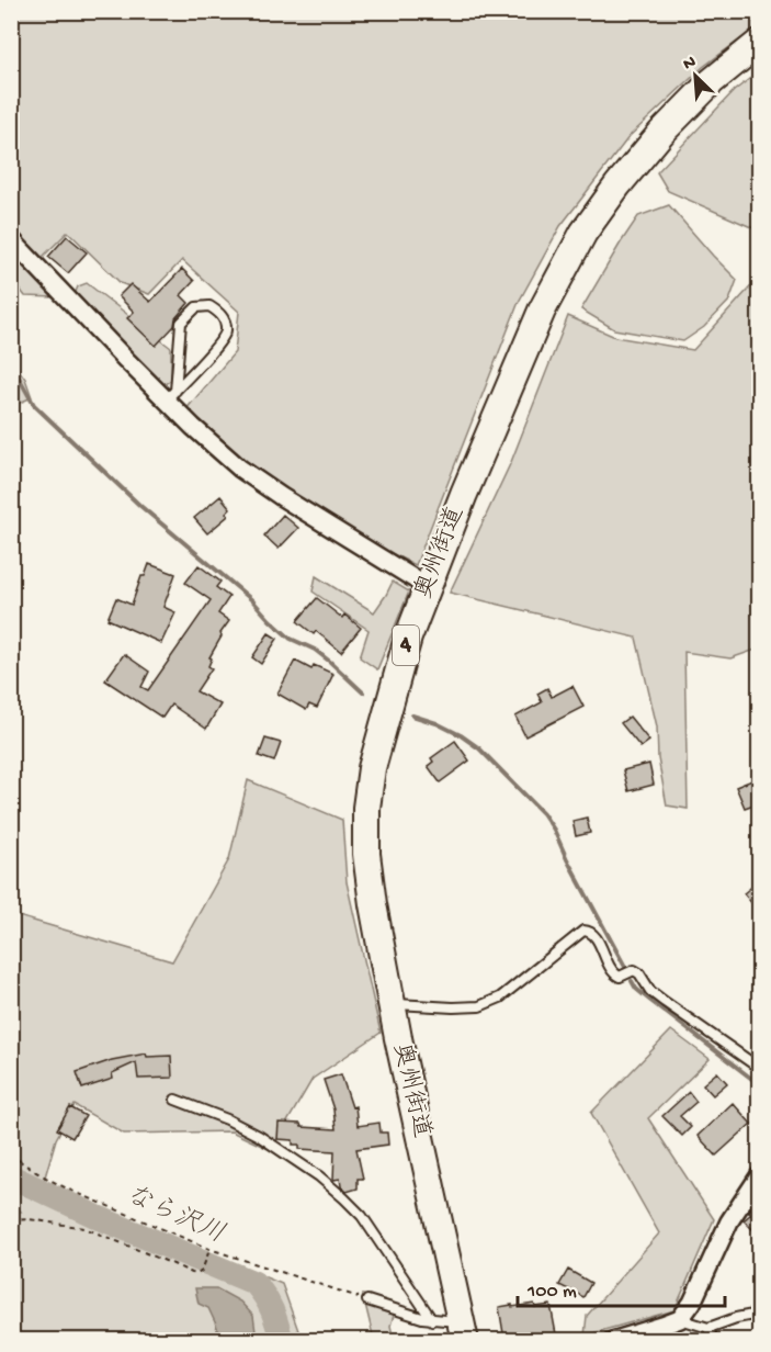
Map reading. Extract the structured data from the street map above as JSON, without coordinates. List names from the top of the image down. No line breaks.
{"streets":{"highway":["奥州街道","4"]},"water":["なら沢川"],"scale_bar":"100 m","north":"top left"}
